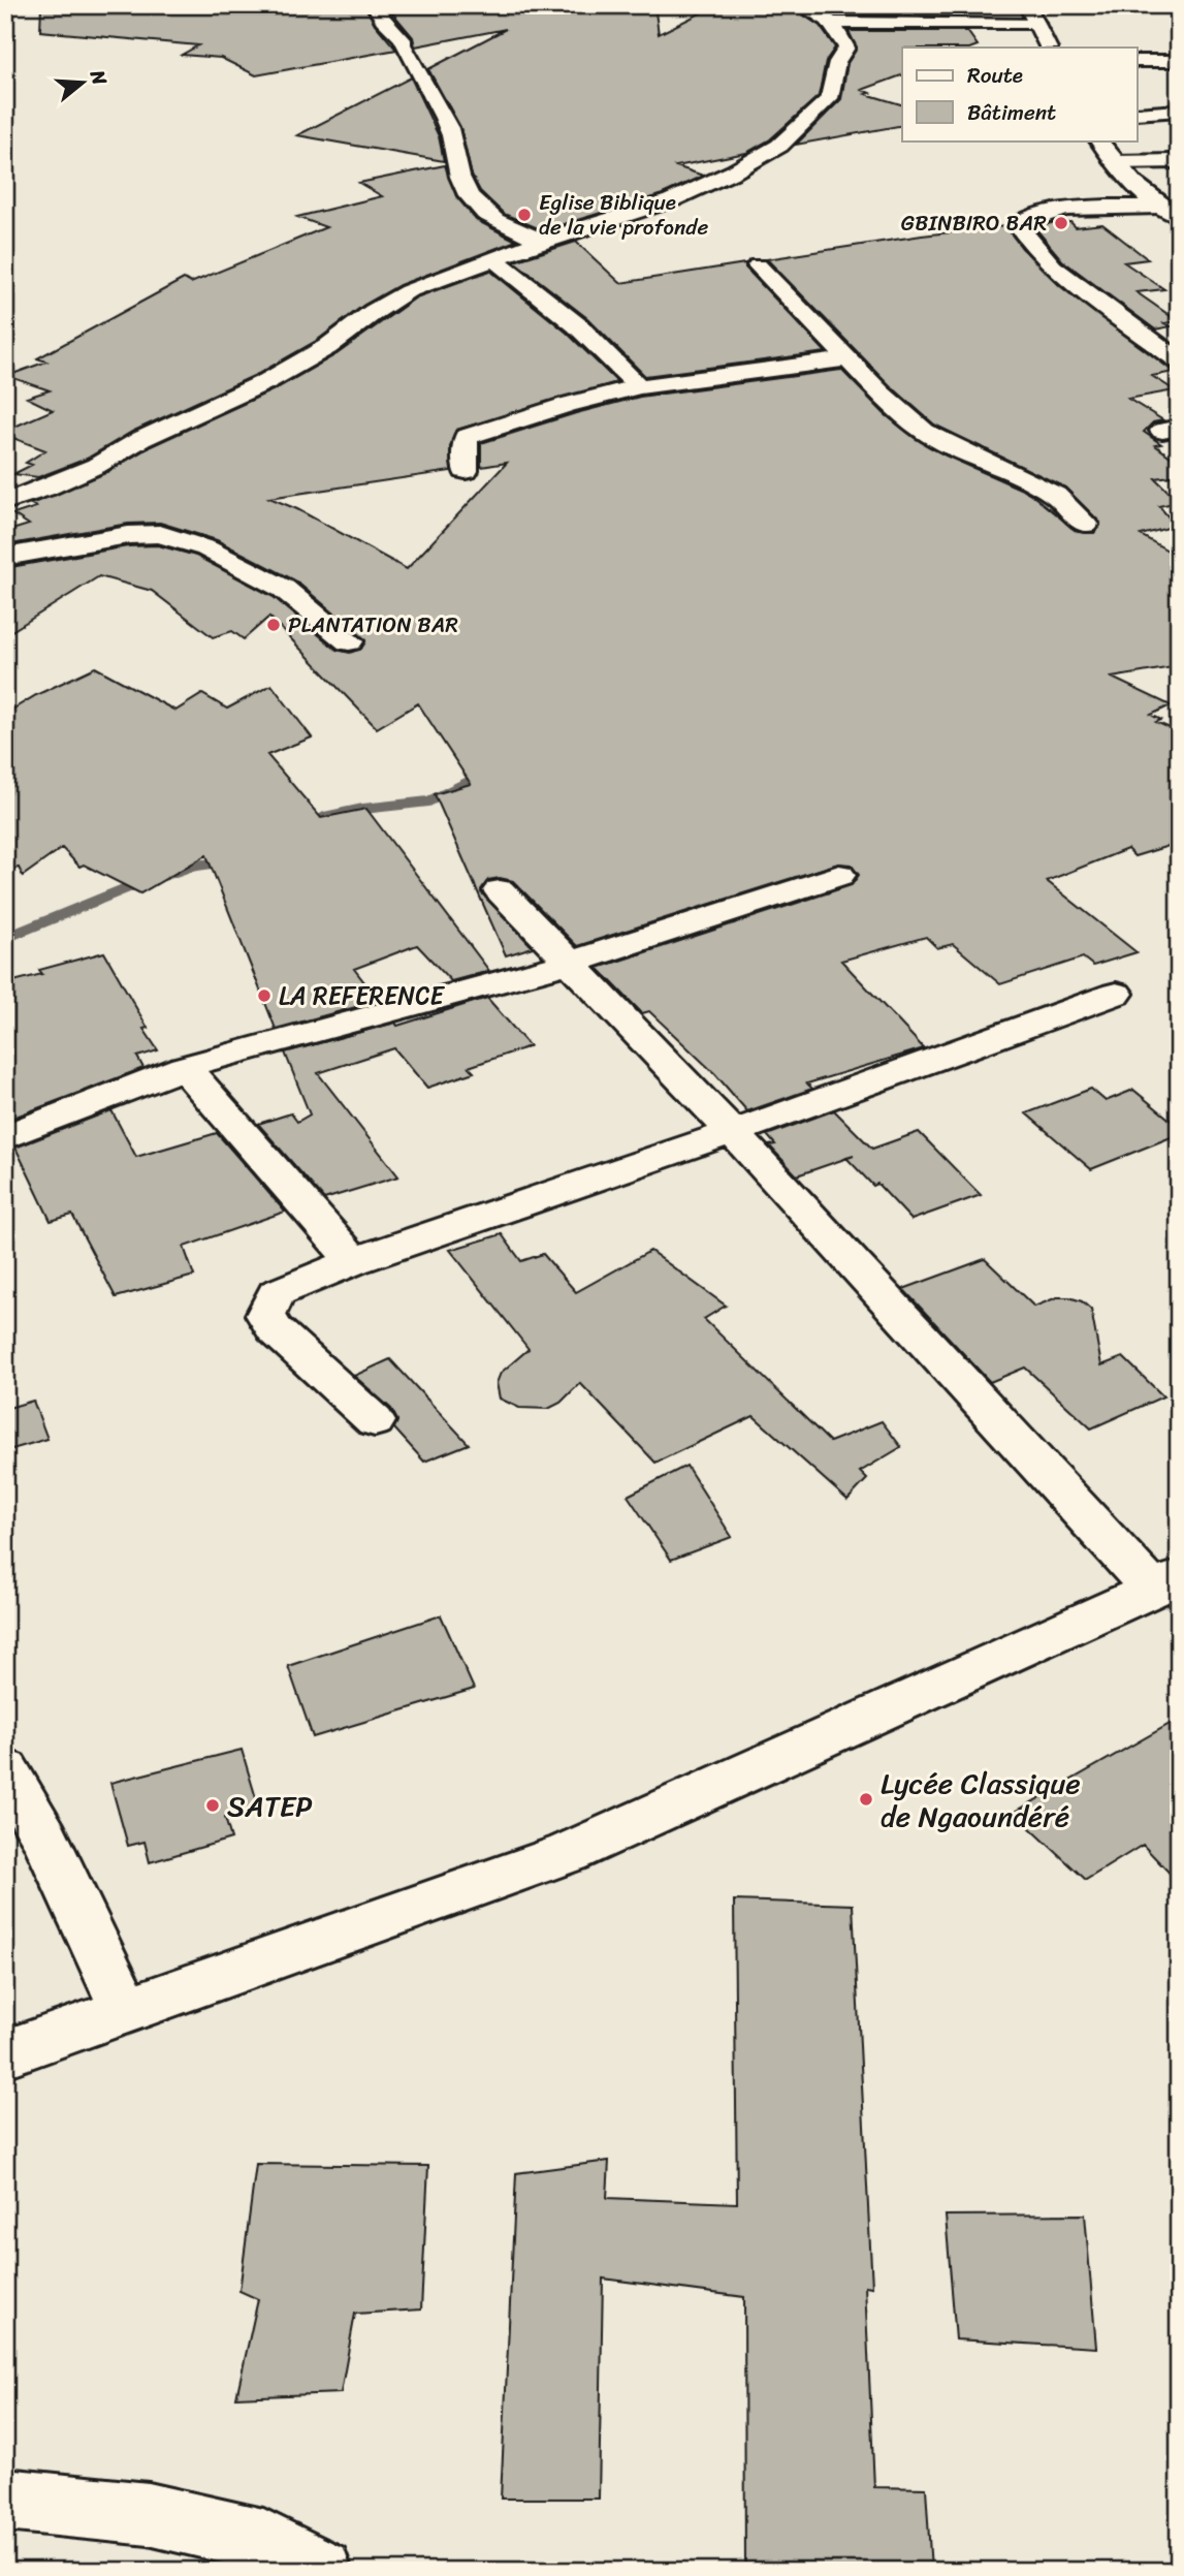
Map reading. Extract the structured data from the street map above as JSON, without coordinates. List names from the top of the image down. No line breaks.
{"places":["Eglise Biblique de la vie profonde","GBINBIRO BAR","PLANTATION BAR","LA REFERENCE","Lycée Classique de Ngaoundéré","SATEP"],"legend":["Route","Bâtiment"],"north":"right"}
